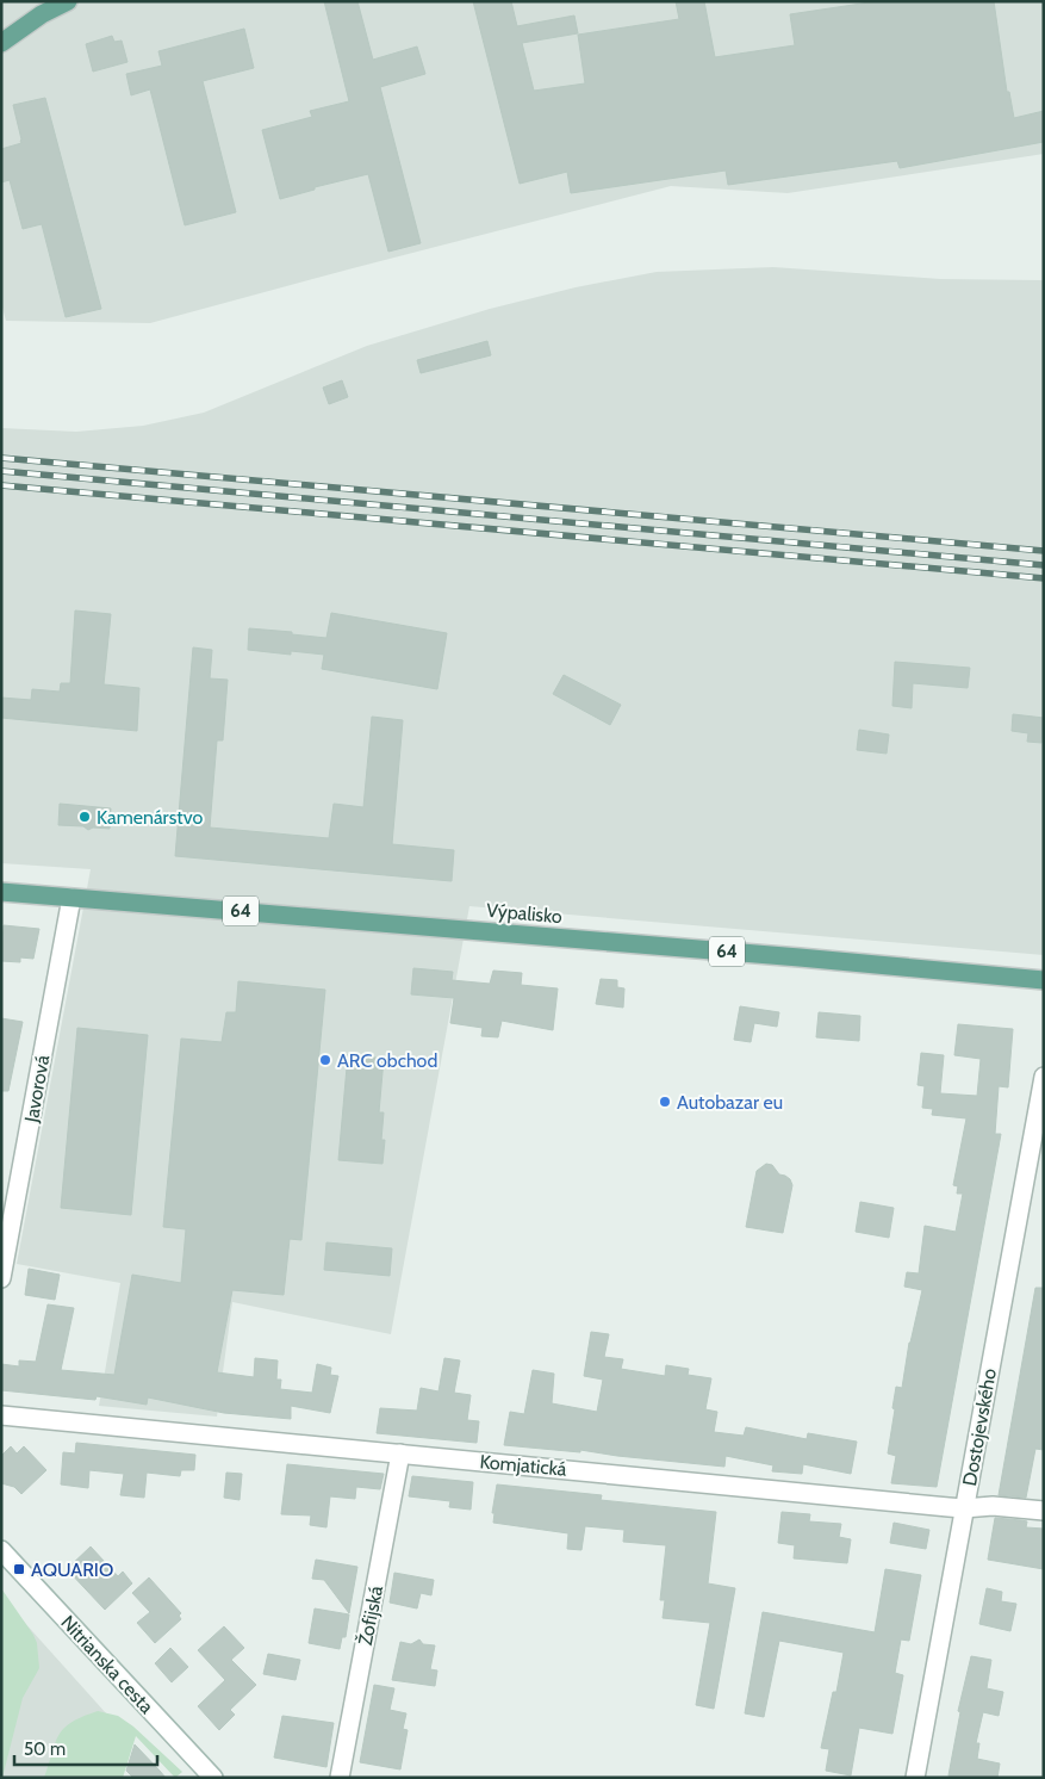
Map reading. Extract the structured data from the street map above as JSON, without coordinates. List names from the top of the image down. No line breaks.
{"streets":{"main road":["64","Výpalisko"],"street":["Javorová","Dostojevského","Komjatická","Žofijská","Nitrianska cesta"]},"crossings":[["Výpalisko","Javorová"],["Dostojevského","Komjatická"],["Komjatická","Žofijská"]],"places":{"other":["Kamenárstvo","ARC obchod","Autobazar eu"],"transit":["AQUARIO"]},"scale_bar":"50 m"}
